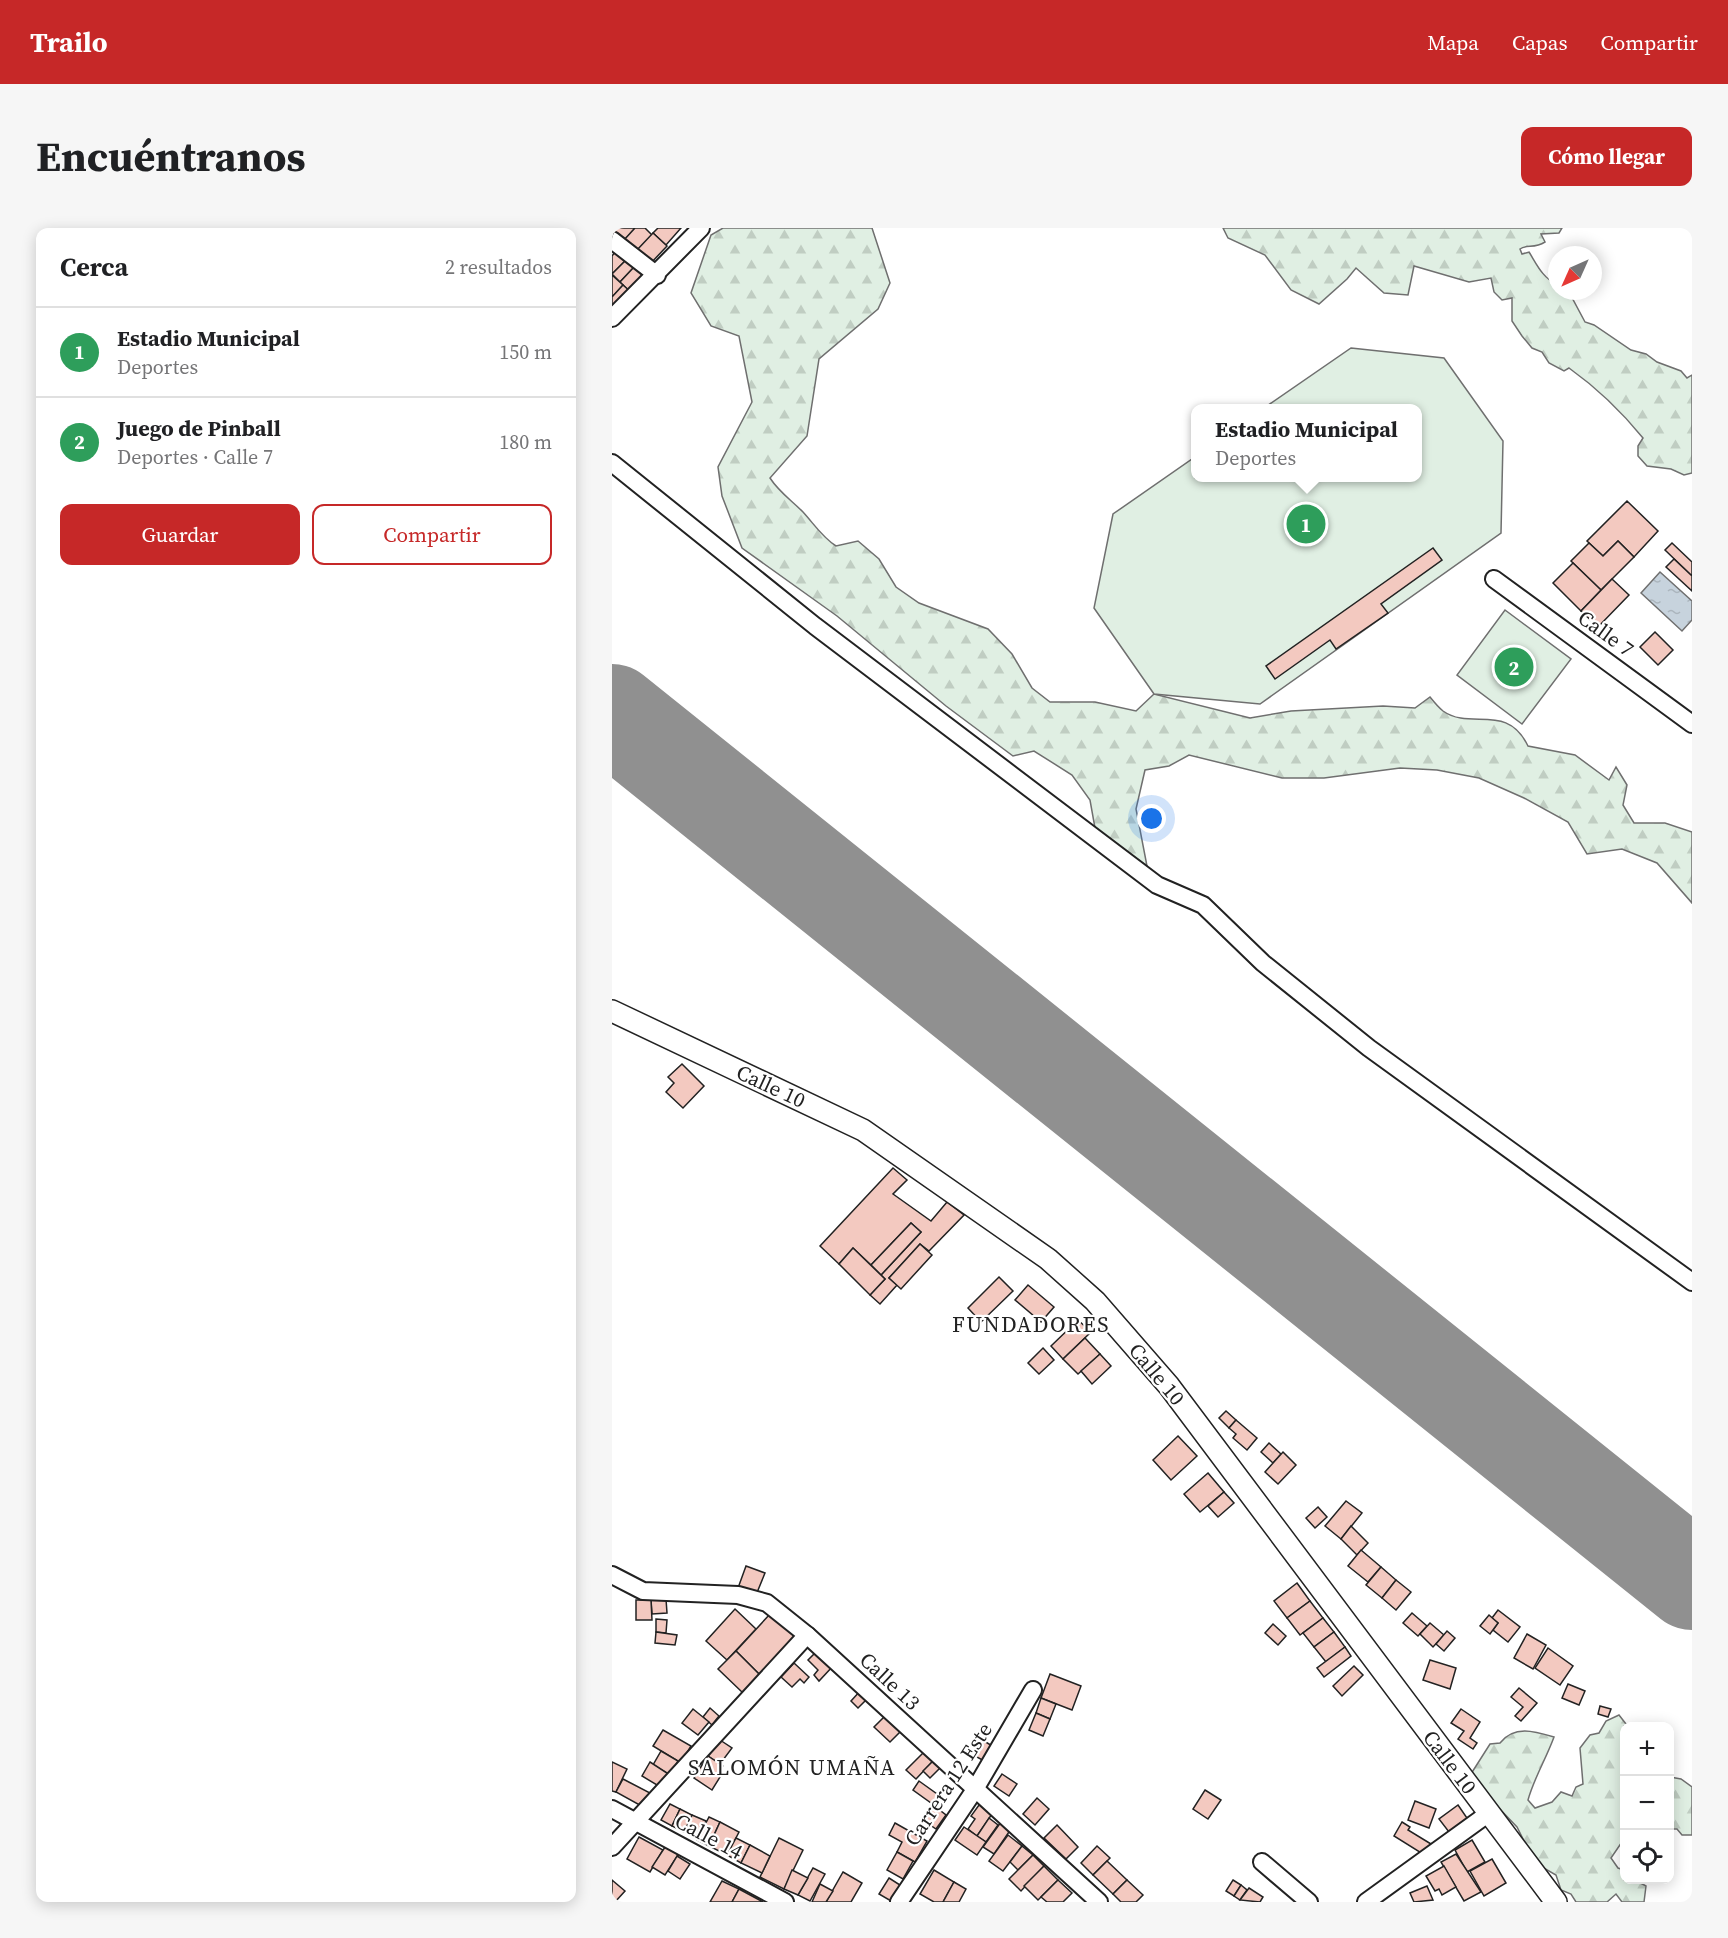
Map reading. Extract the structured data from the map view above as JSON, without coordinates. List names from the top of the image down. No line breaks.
{"streets":{"main road":["Calle 10"],"street":["Calle 7","Calle 13","Carrera 12 Este","Calle 14"]},"crossings":[["Calle 13","Carrera 12 Este"]],"districts":["FUNDADORES","SALOMÓN UMAÑA"],"north":"bottom left","page":{"header":"Trailo","nav":["Mapa","Capas","Compartir"],"title":"Encuéntranos","buttons":["Cómo llegar",["Guardar","Compartir"]],"heading":["Cerca","2 resultados"],"list":[{"mark":"1","name":"Estadio Municipal","note":"Deportes","value":"150 m"},{"mark":"2","name":"Juego de Pinball","note":"Deportes · Calle 7","value":"180 m"}],"popup":["Estadio Municipal","Deportes"],"pins":["1","2"],"map_buttons":["+","−"]}}
